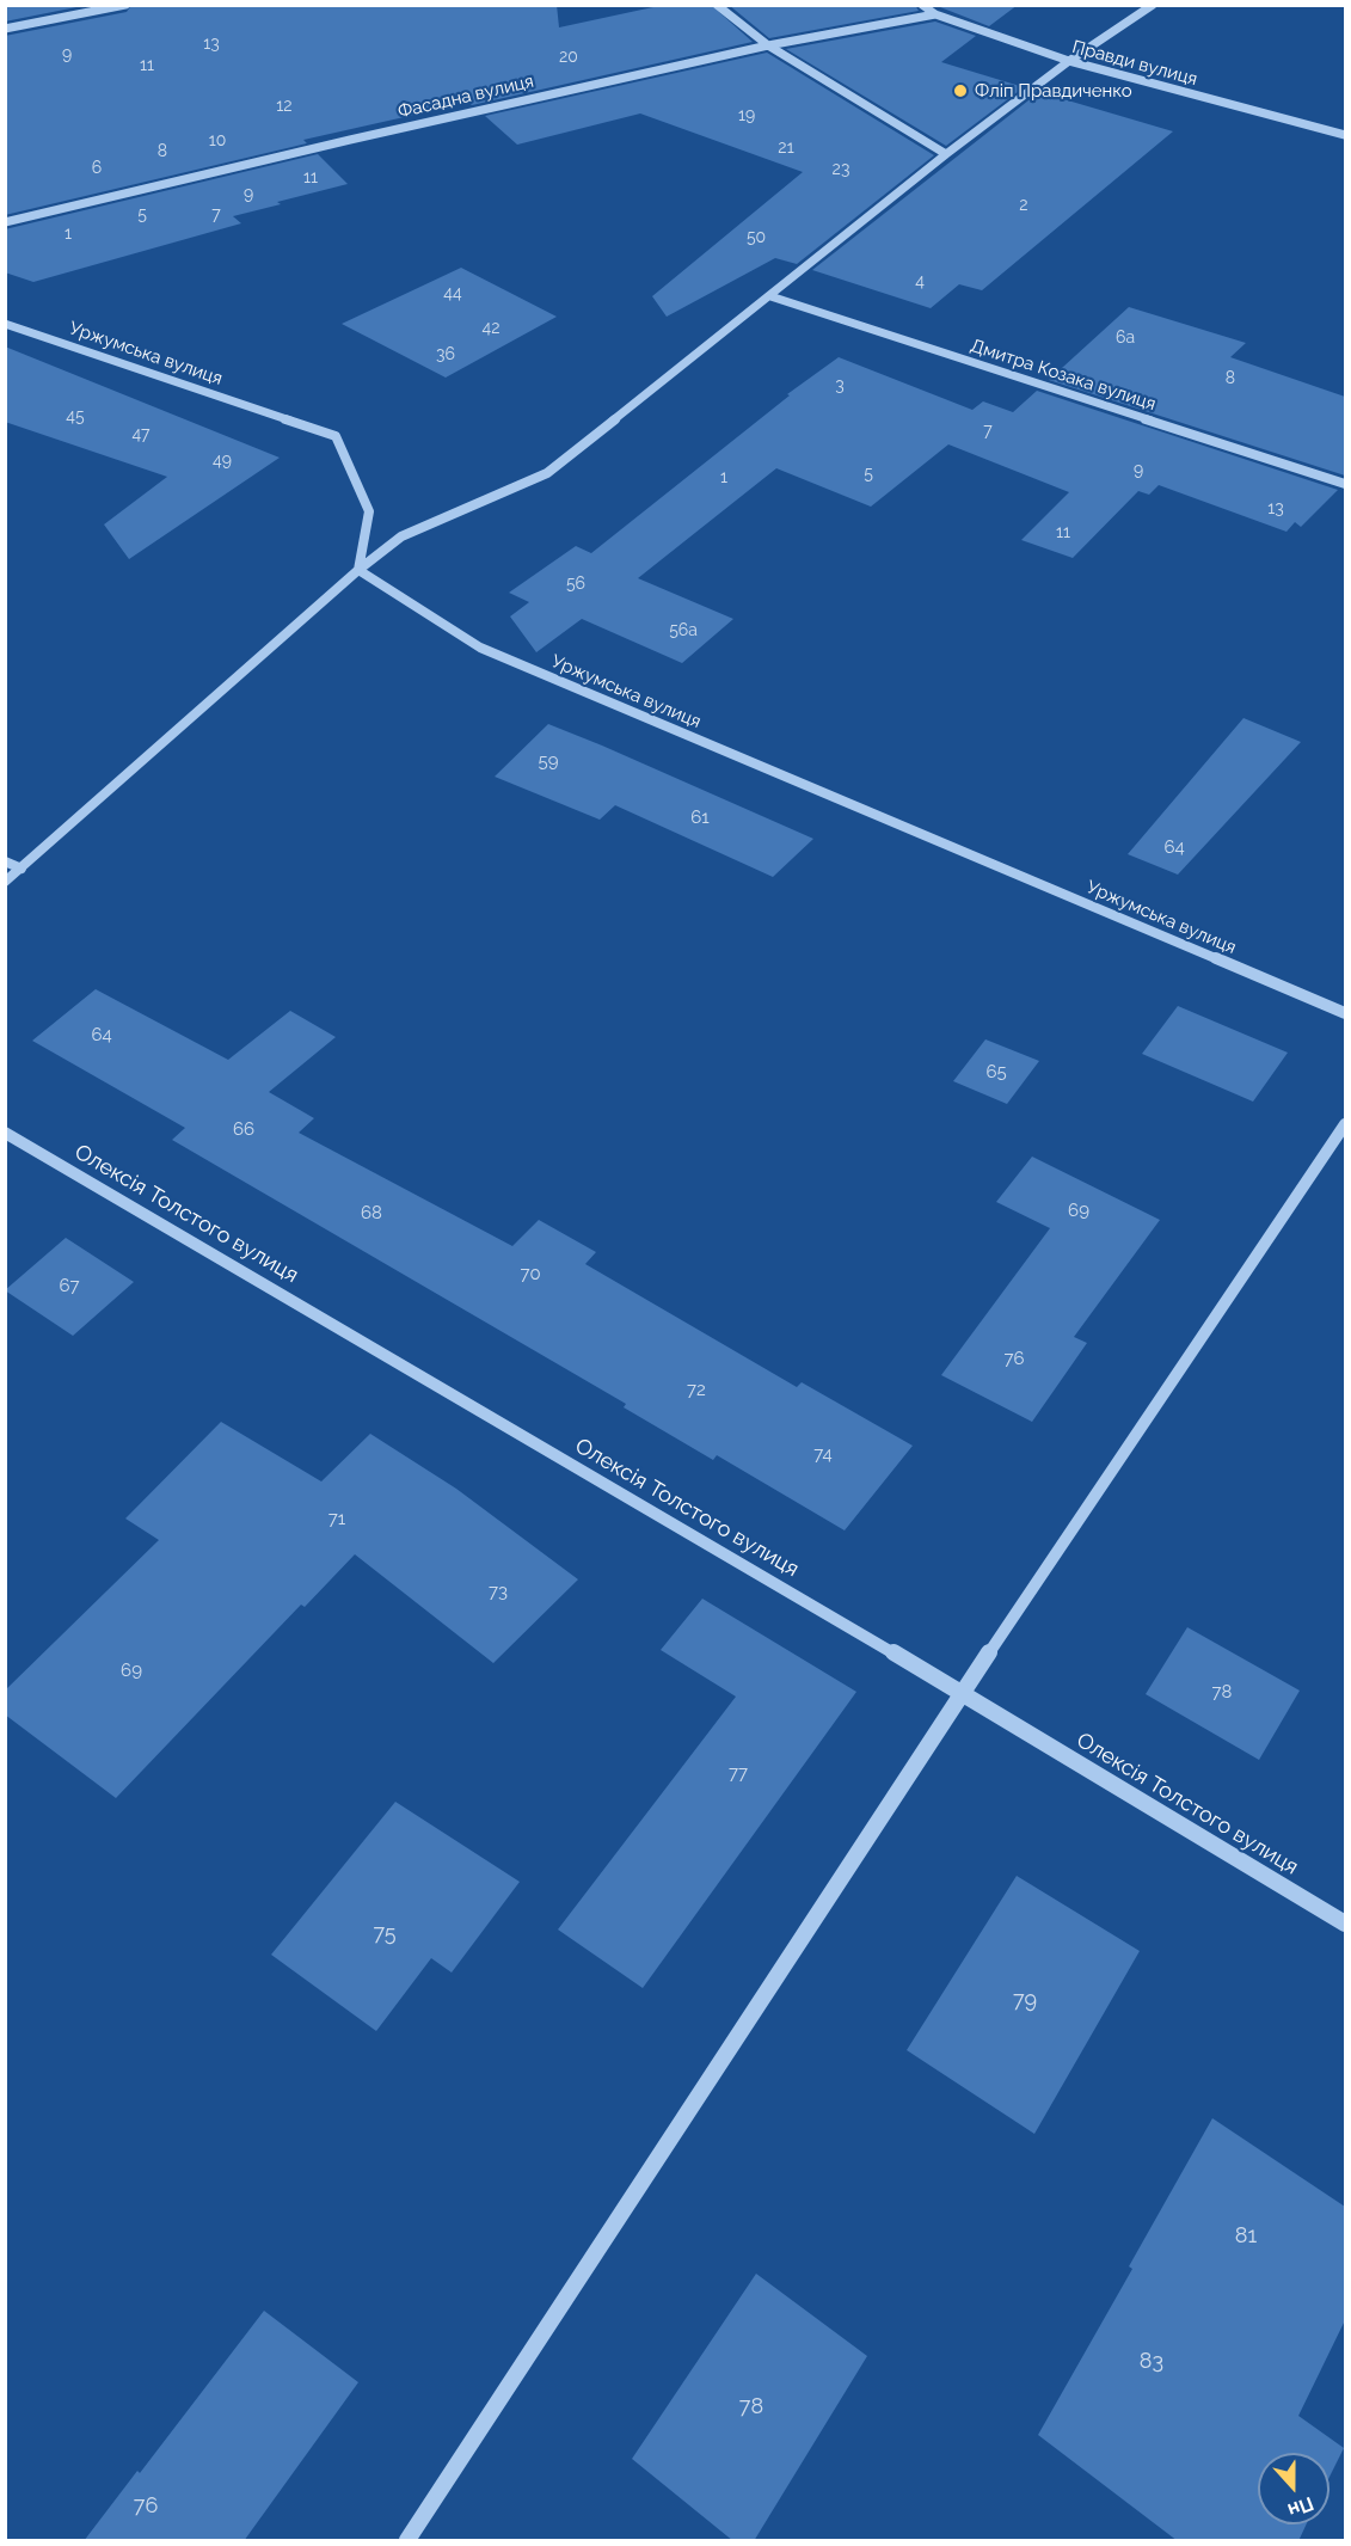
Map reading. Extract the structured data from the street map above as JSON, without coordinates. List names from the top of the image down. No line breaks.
{"streets":{"street":["Правди вулиця","Фасадна вулиця","Уржумська вулиця","Дмитра Козака вулиця","Олексія Толстого вулиця"]},"crossings":[["Правди вулиця","Фасадна вулиця"]],"places":["Фліп Правдиченко"],"house_numbers":["13","9","20","11","12","19","10","21","8","6","23","11","9","2","5","7","1","50","4","44","42","6а","36","8","3","45","7","47","49","9","5","1","13","11","56","56а","59","61","64","64","65","66","69","68","70","67","76","72","74","71","73","69","78","77","75","79","81","83","78","76"],"north":"bottom"}
